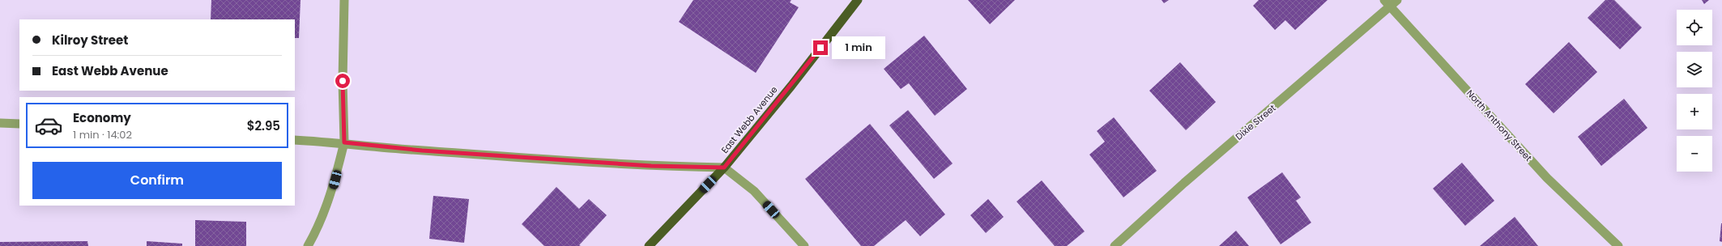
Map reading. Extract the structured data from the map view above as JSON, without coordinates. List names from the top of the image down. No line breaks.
{"streets":{"highway":["East Webb Avenue"],"street":["Dixie Street","North Anthony Street"]},"crossings":[["Dixie Street","North Anthony Street"]],"page":{"map_buttons":["+","−"],"banner":["Kilroy Street","East Webb Avenue"],"bubble":"1 min","list":[{"name":"Economy","note":"1 min · 14:02","value":"$2.95"}],"buttons":"Confirm"}}
